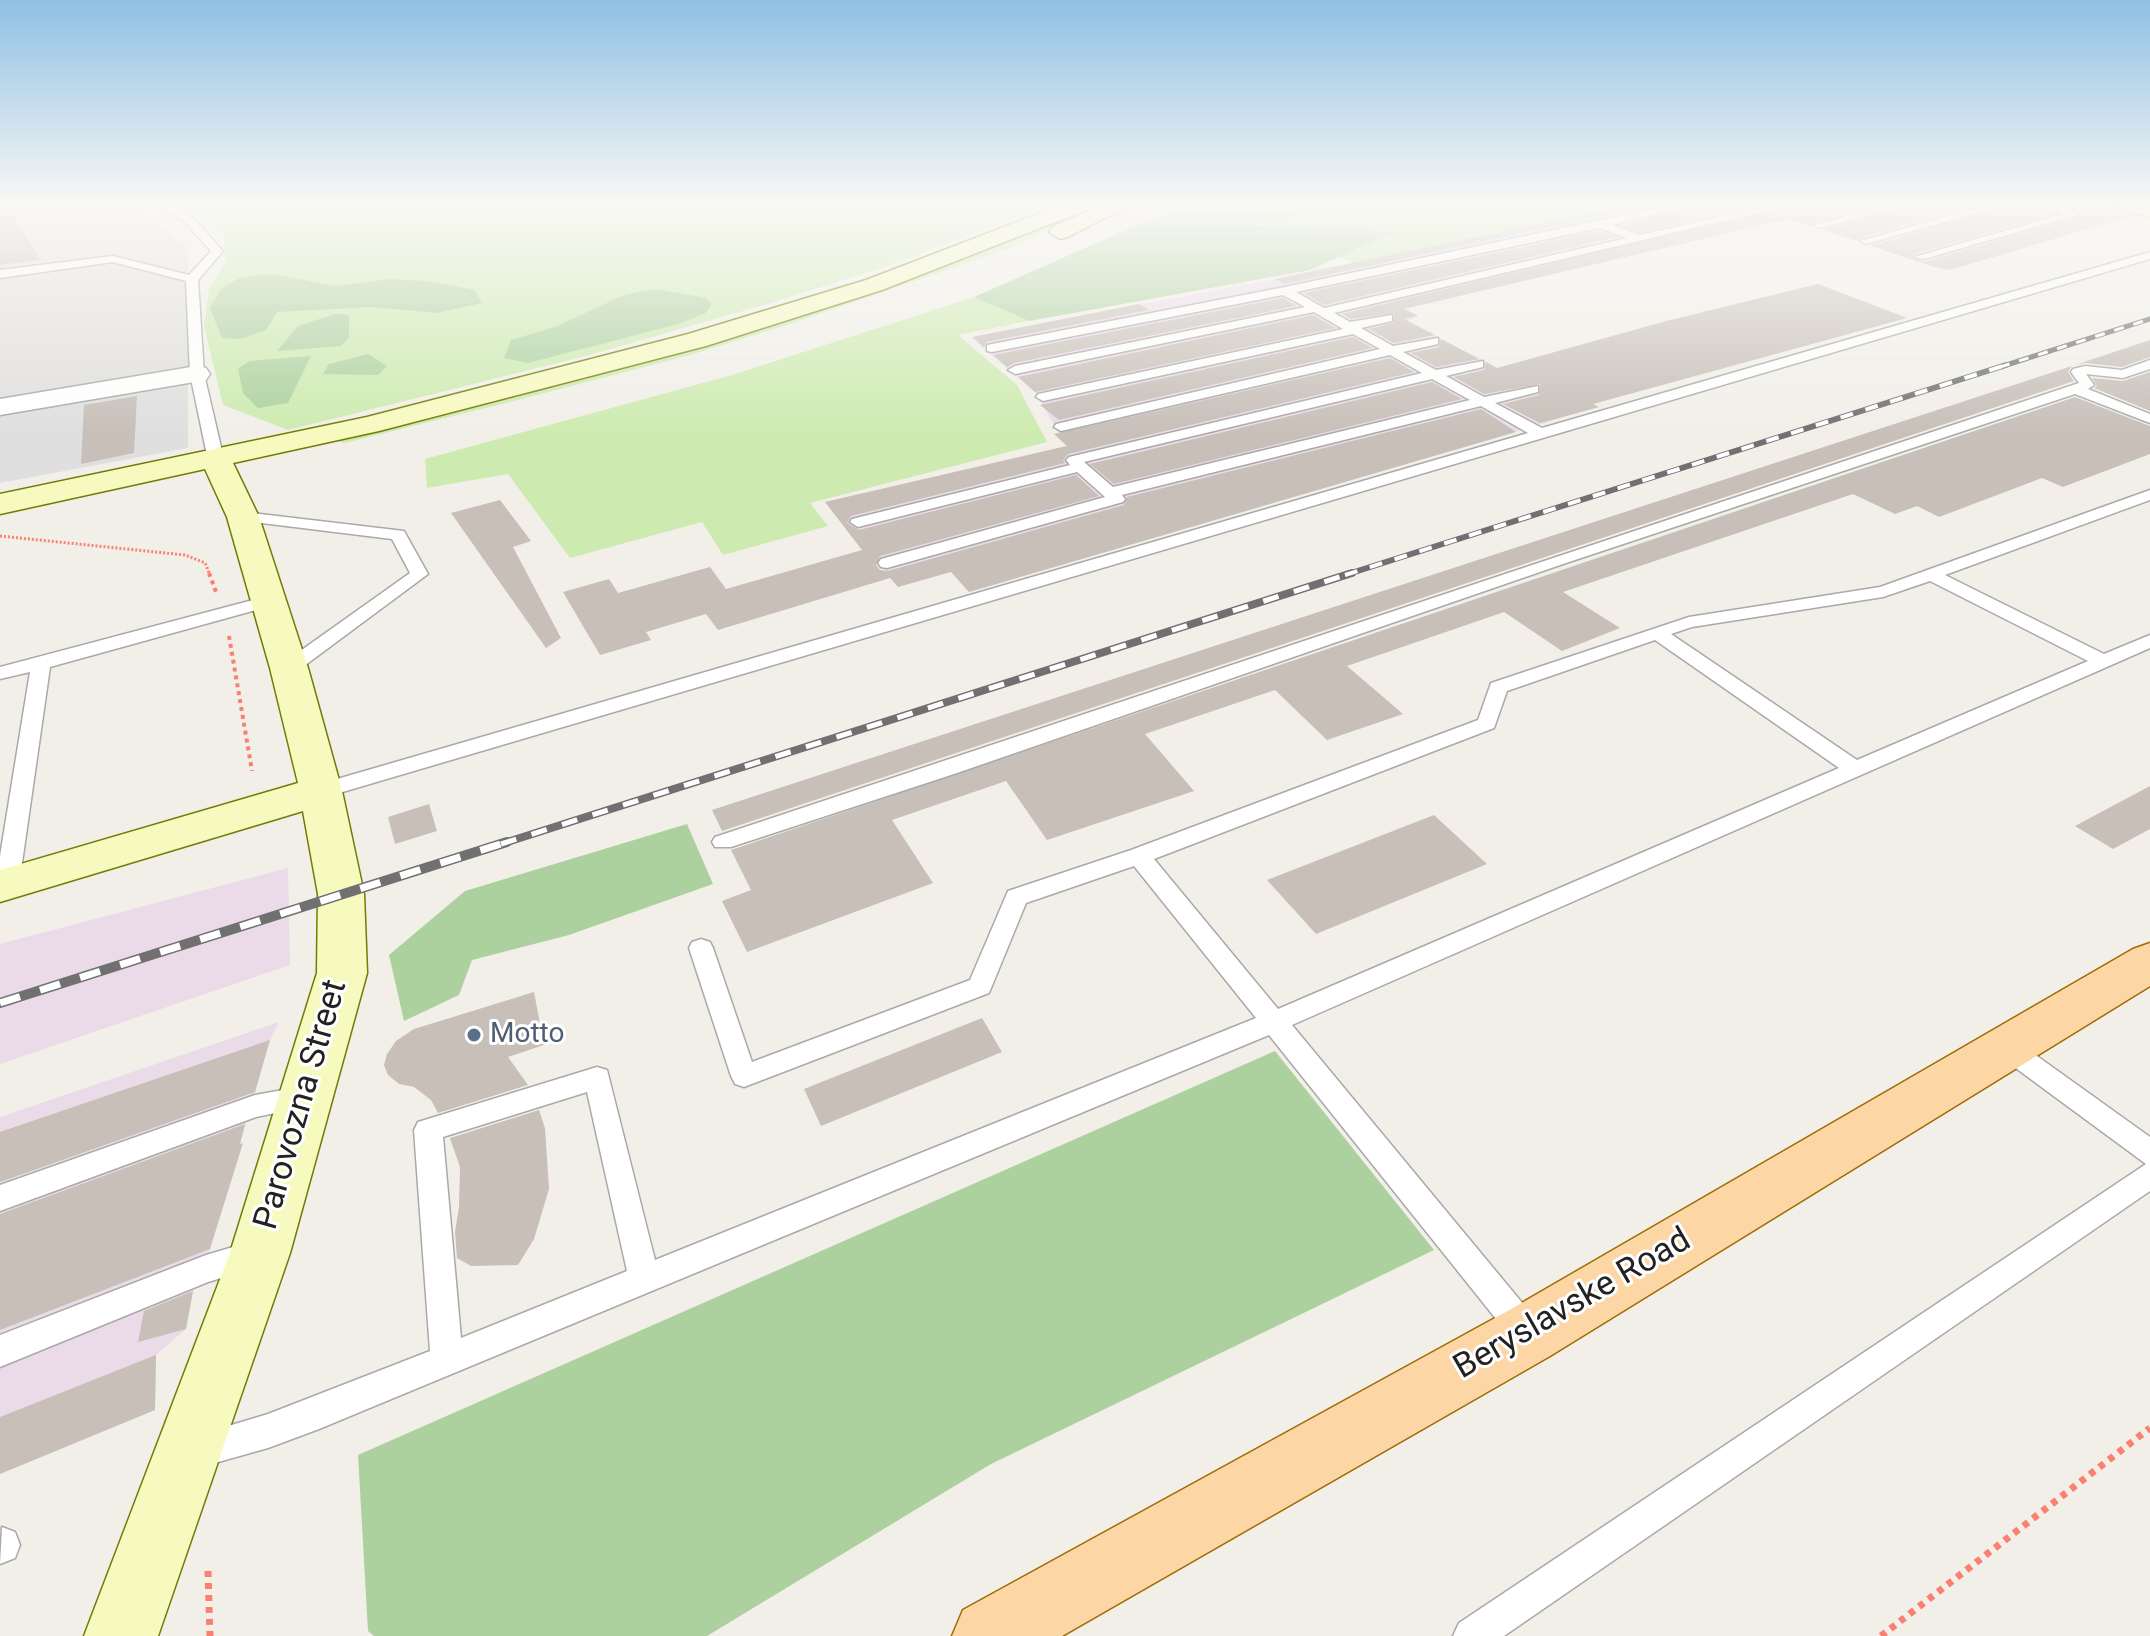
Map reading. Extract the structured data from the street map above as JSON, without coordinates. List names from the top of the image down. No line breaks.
{"streets":{"main road":["Beryslavske Road"],"street":["Parovozna Street"]},"places":["Motto"]}
